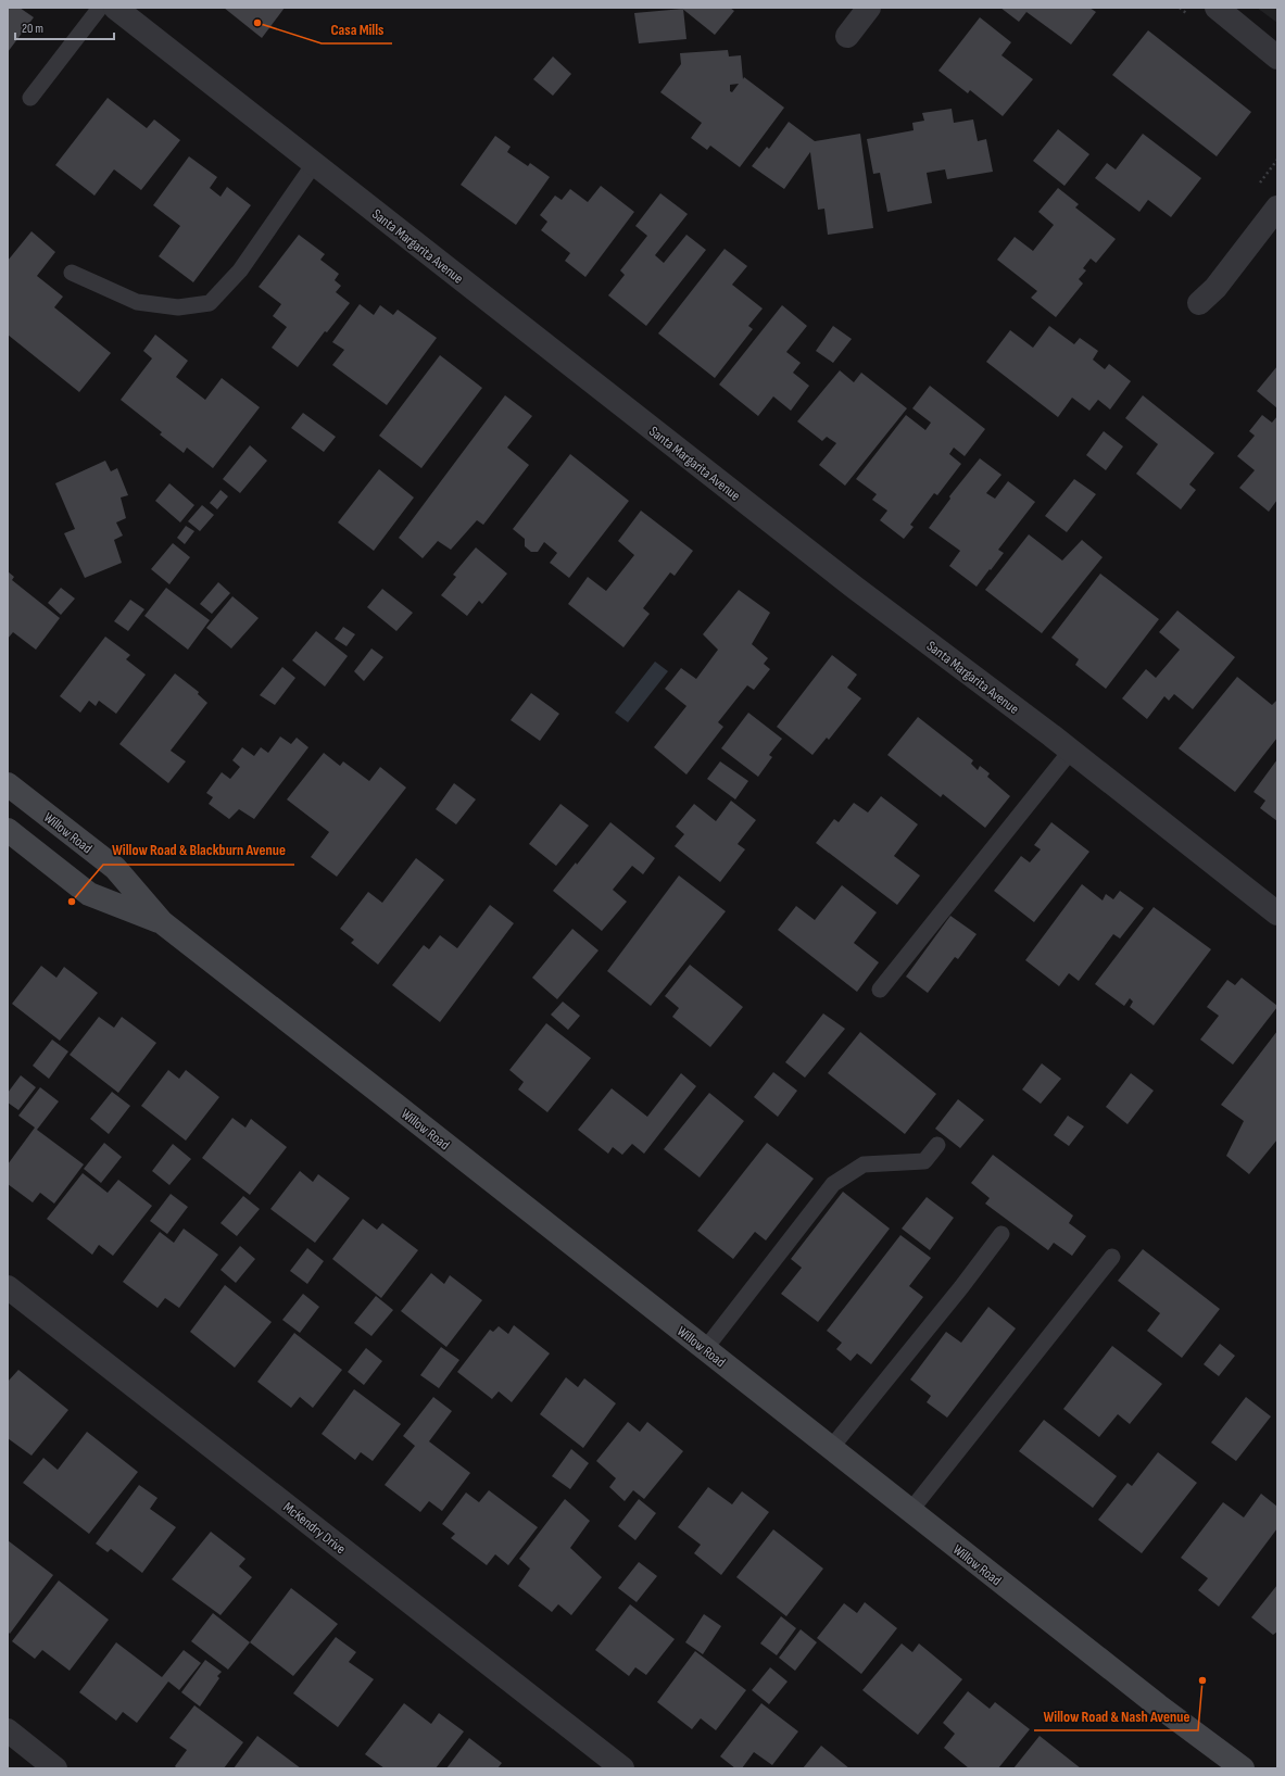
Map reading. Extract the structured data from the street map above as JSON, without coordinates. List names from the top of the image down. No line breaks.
{"streets":{"main road":["Willow Road"],"street":["Santa Margarita Avenue","McKendry Drive"]},"places":["Casa Mills","Willow Road & Blackburn Avenue","Willow Road & Nash Avenue"],"scale_bar":"20 m"}
